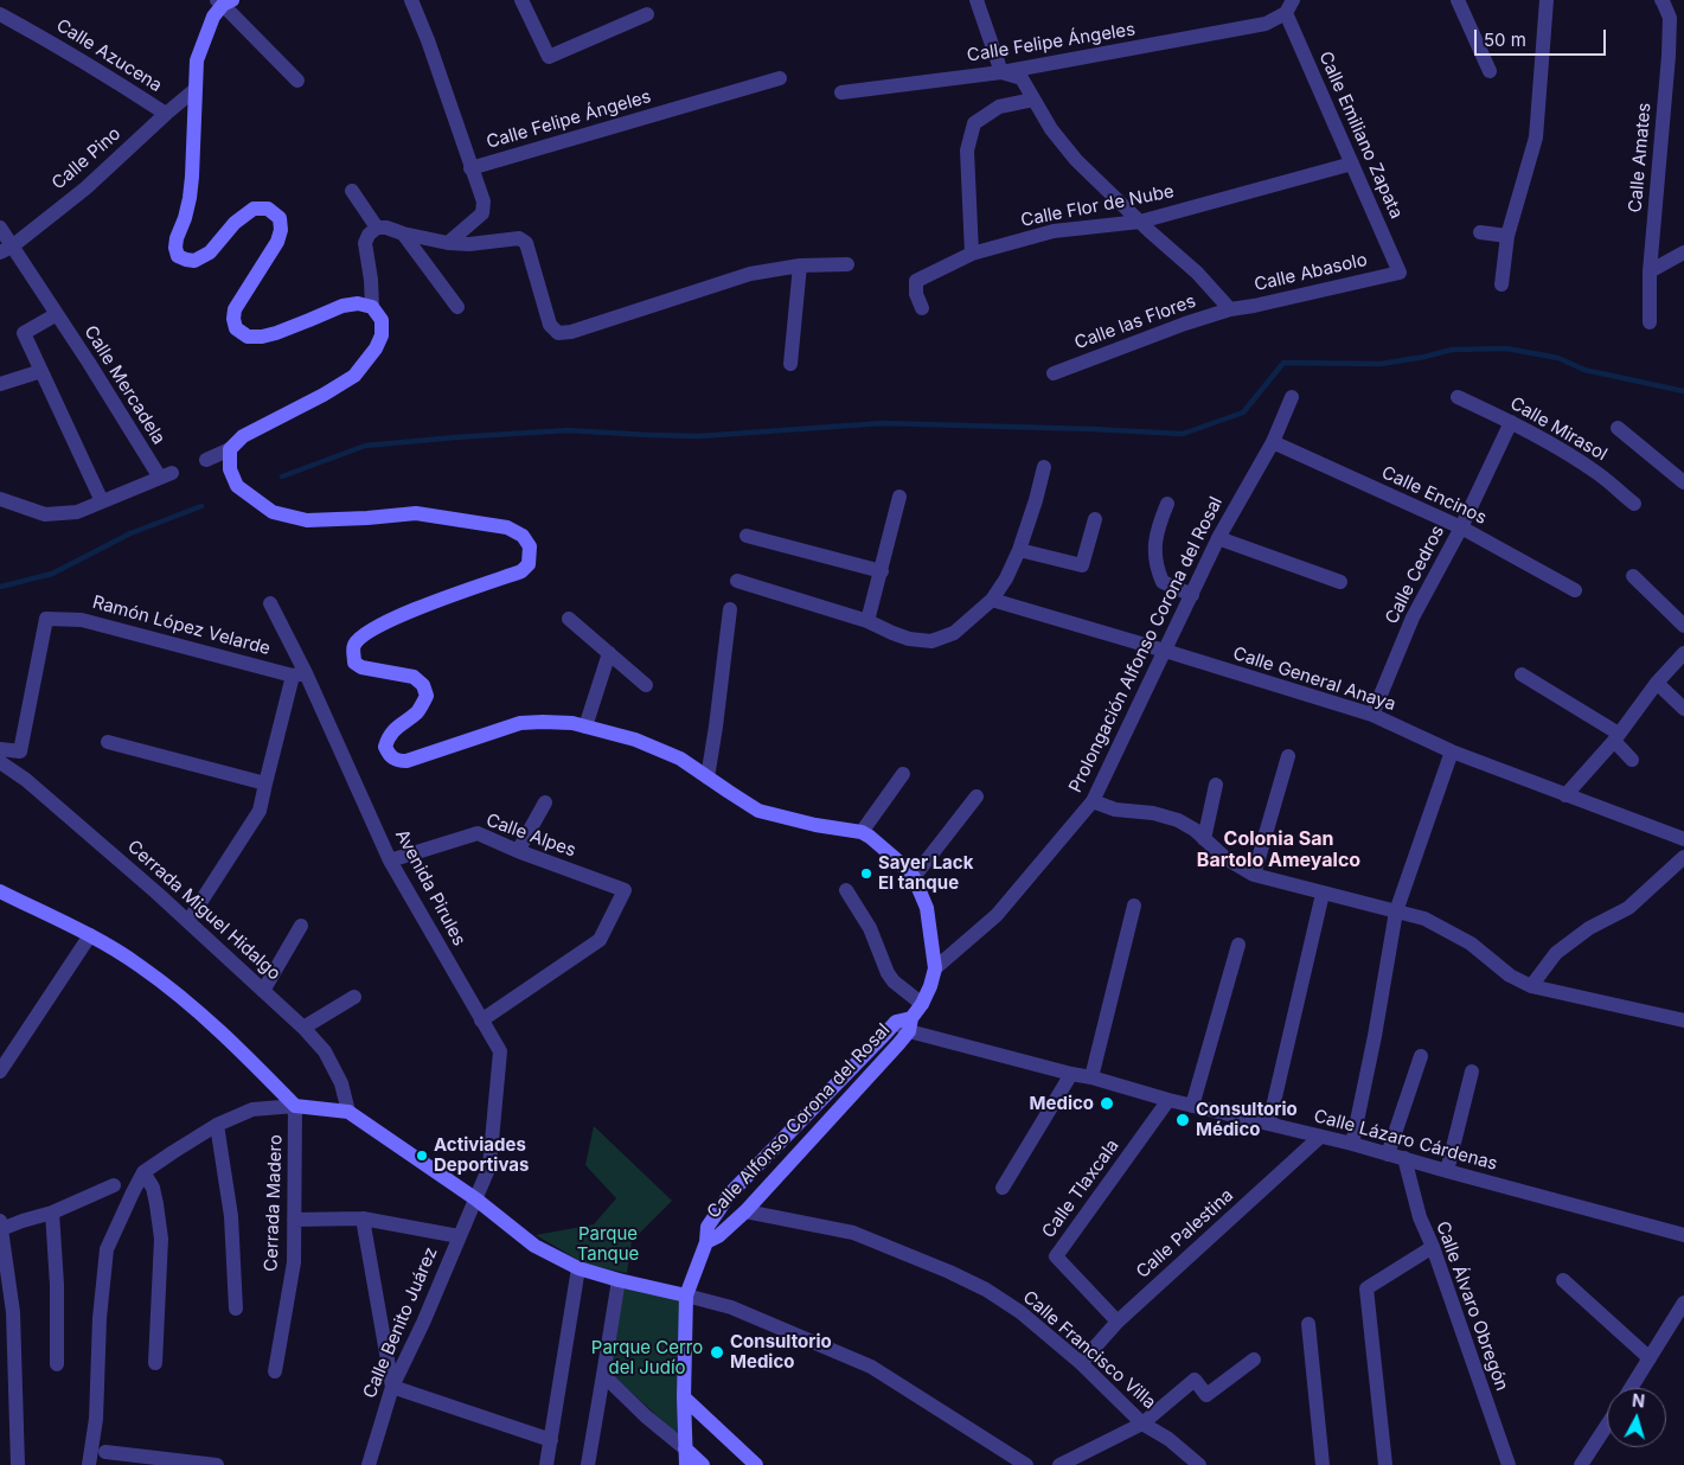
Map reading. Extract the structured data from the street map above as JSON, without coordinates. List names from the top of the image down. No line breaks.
{"streets":{"street":["Calle Felipe Ángeles","Calle Azucena","Calle Emiliano Zapata","Calle Amates","Calle Pino","Calle Flor de Nube","Calle Abasolo","Calle las Flores","Calle Mercadela","Calle Mirasol","Calle Encinos","Calle Cedros","Ramón López Velarde","Prolongación Alfonso Corona del Rosal","Calle General Anaya","Calle Alpes","Avenida Pirules","Cerrada Miguel Hidalgo","Calle Alfonso Corona del Rosal","Calle Lázaro Cárdenas","Calle Tlaxcala","Cerrada Madero","Calle Palestina","Calle Álvaro Obregón","Calle Benito Juárez","Calle Francisco Villa"]},"crossings":[["Calle Felipe Ángeles","Calle Emiliano Zapata"],["Calle Azucena","Calle Pino"],["Calle Emiliano Zapata","Calle Flor de Nube"],["Calle Emiliano Zapata","Calle Abasolo"],["Calle Pino","Calle Mercadela"],["Calle Abasolo","Calle las Flores"],["Calle Mirasol","Calle Cedros"],["Calle Encinos","Calle Cedros"],["Calle Encinos","Prolongación Alfonso Corona del Rosal"],["Calle Cedros","Calle General Anaya"],["Ramón López Velarde","Avenida Pirules"],["Prolongación Alfonso Corona del Rosal","Calle General Anaya"],["Prolongación Alfonso Corona del Rosal","Calle Alfonso Corona del Rosal"],["Calle Alpes","Avenida Pirules"],["Avenida Pirules","Calle Benito Juárez"],["Calle Alfonso Corona del Rosal","Calle Lázaro Cárdenas"],["Calle Alfonso Corona del Rosal","Calle Francisco Villa"],["Calle Lázaro Cárdenas","Calle Tlaxcala"],["Calle Lázaro Cárdenas","Calle Palestina"],["Calle Lázaro Cárdenas","Calle Álvaro Obregón"],["Calle Tlaxcala","Calle Palestina"],["Calle Palestina","Calle Francisco Villa"]],"districts":["Colonia San Bartolo Ameyalco"],"parks":["Parque Tanque","Parque Cerro del Judío"],"places":["Sayer Lack El tanque","Medico","Consultorio Médico","Activiades Deportivas","Consultorio Medico"],"scale_bar":"50 m","north":"top"}
